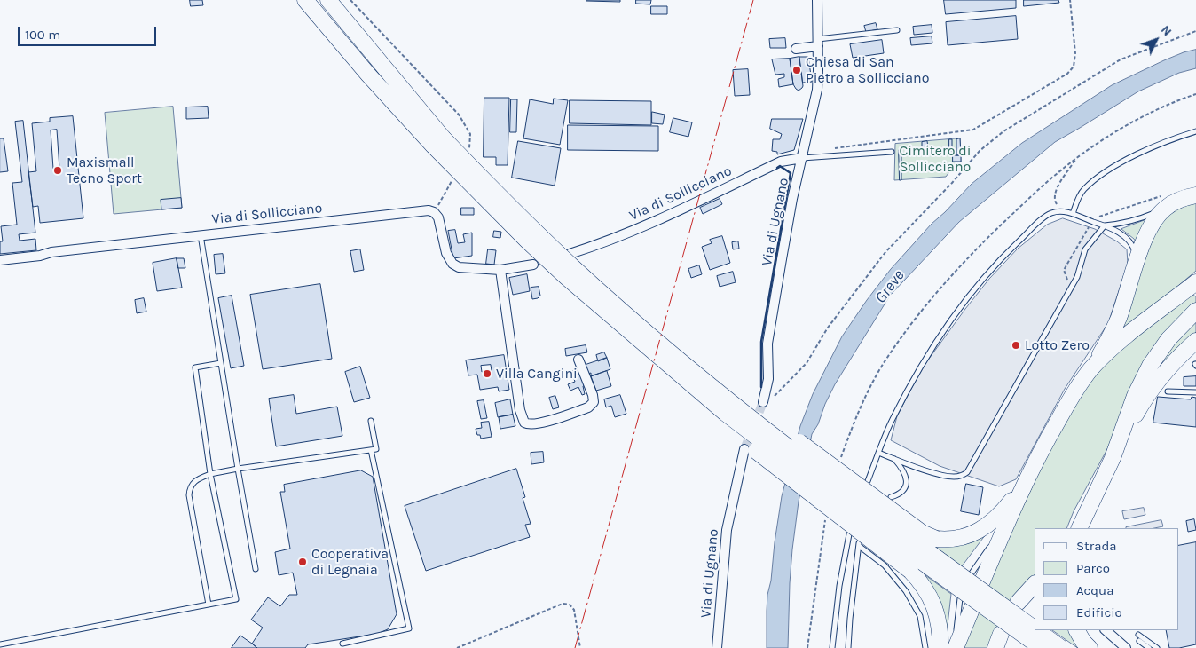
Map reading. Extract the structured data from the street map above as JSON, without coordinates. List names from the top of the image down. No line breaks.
{"streets":{"street":["Via di Sollicciano","Via di Ugnano"]},"crossings":[["Via di Sollicciano","Via di Ugnano"]],"water":["Greve"],"parks":["Cimitero di Sollicciano"],"places":["Chiesa di San Pietro a Sollicciano","Maxismall Tecno Sport","Lotto Zero","Villa Cangini","Cooperativa di Legnaia"],"legend":["Strada","Parco","Acqua","Edificio"],"scale_bar":"100 m","north":"top right"}
